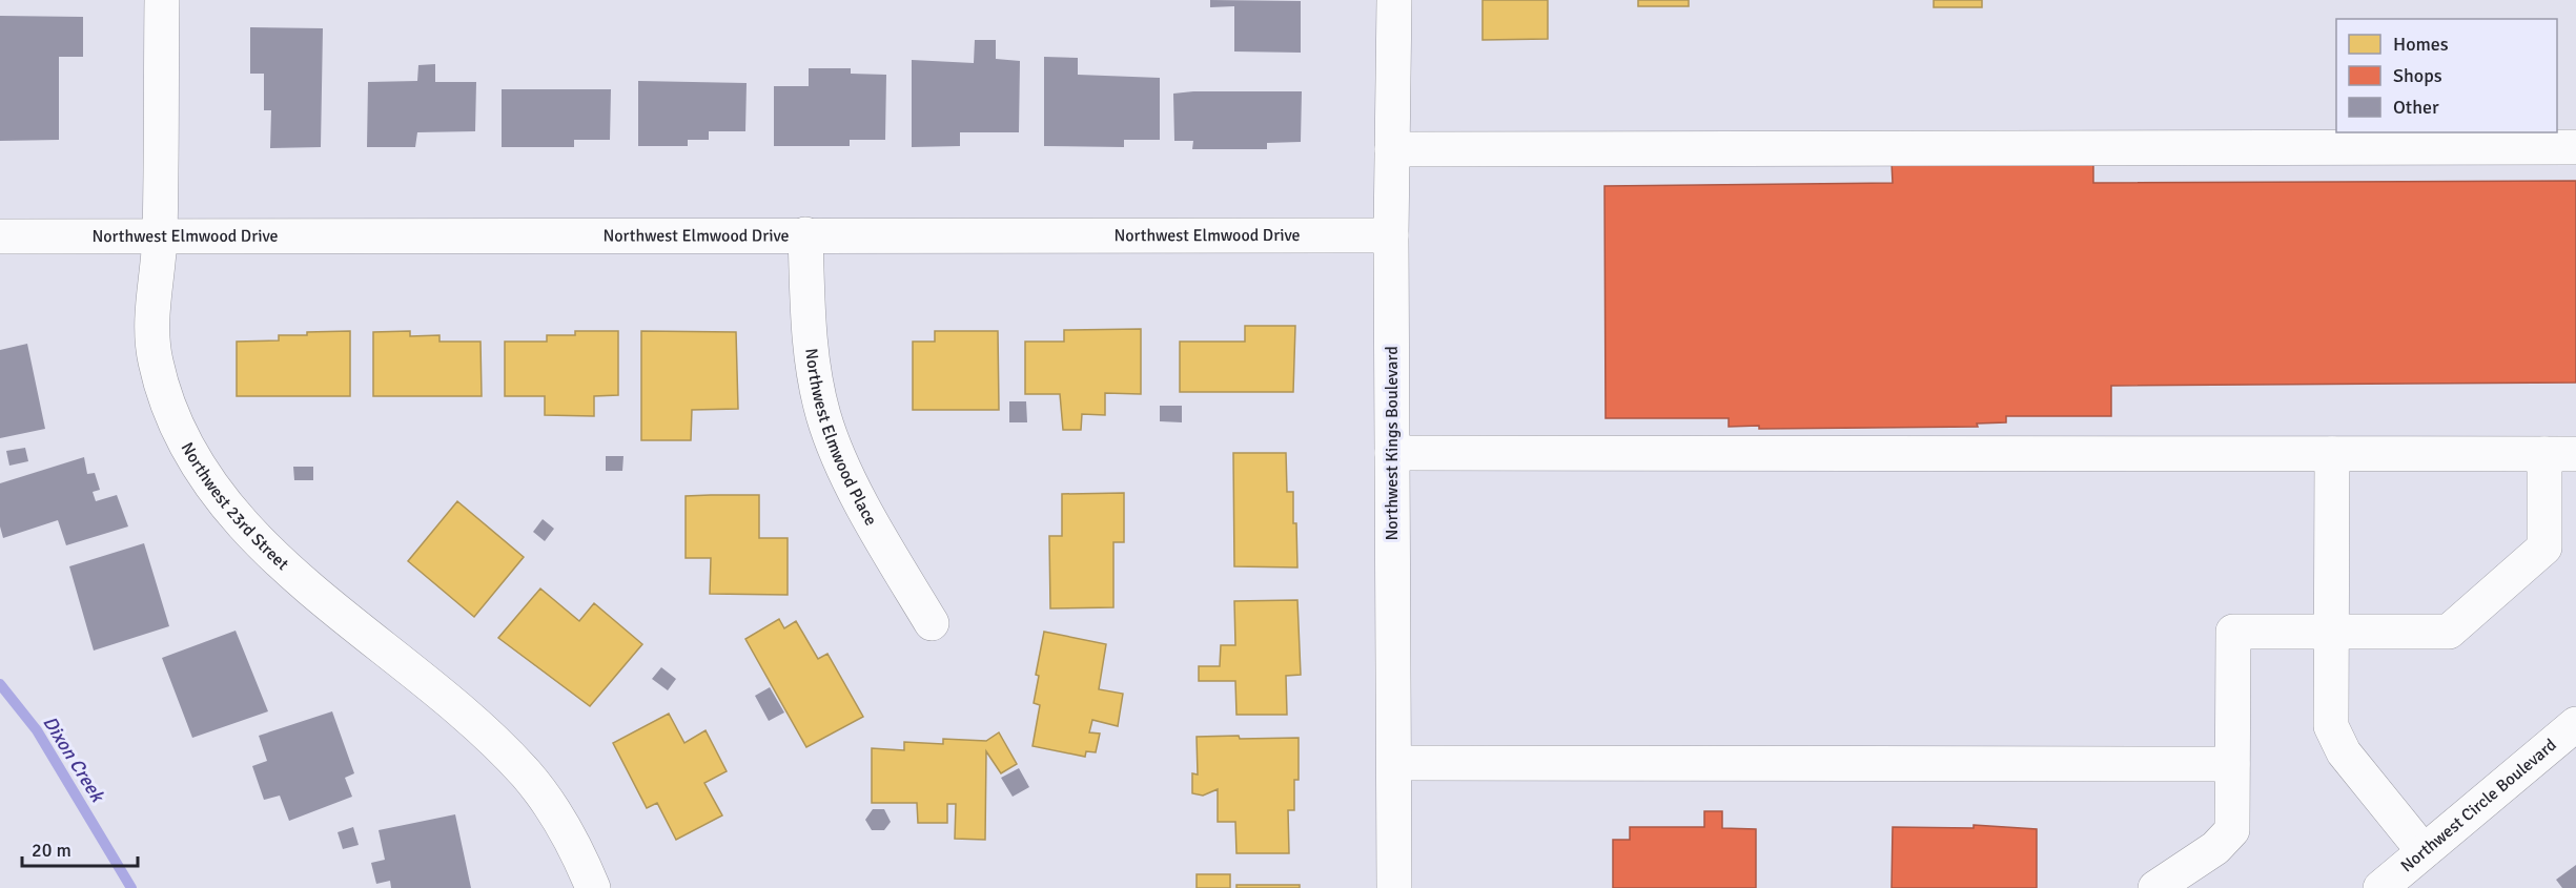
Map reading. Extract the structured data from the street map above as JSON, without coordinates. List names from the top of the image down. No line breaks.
{"streets":{"street":["Northwest Elmwood Drive","Northwest Elmwood Place","Northwest Kings Boulevard","Northwest 23rd Street","Northwest Circle Boulevard"]},"crossings":[["Northwest Elmwood Drive","Northwest Elmwood Place"],["Northwest Elmwood Drive","Northwest Kings Boulevard"],["Northwest Elmwood Drive","Northwest 23rd Street"]],"water":["Dixon Creek"],"legend":["Homes","Shops","Other"],"scale_bar":"20 m"}
